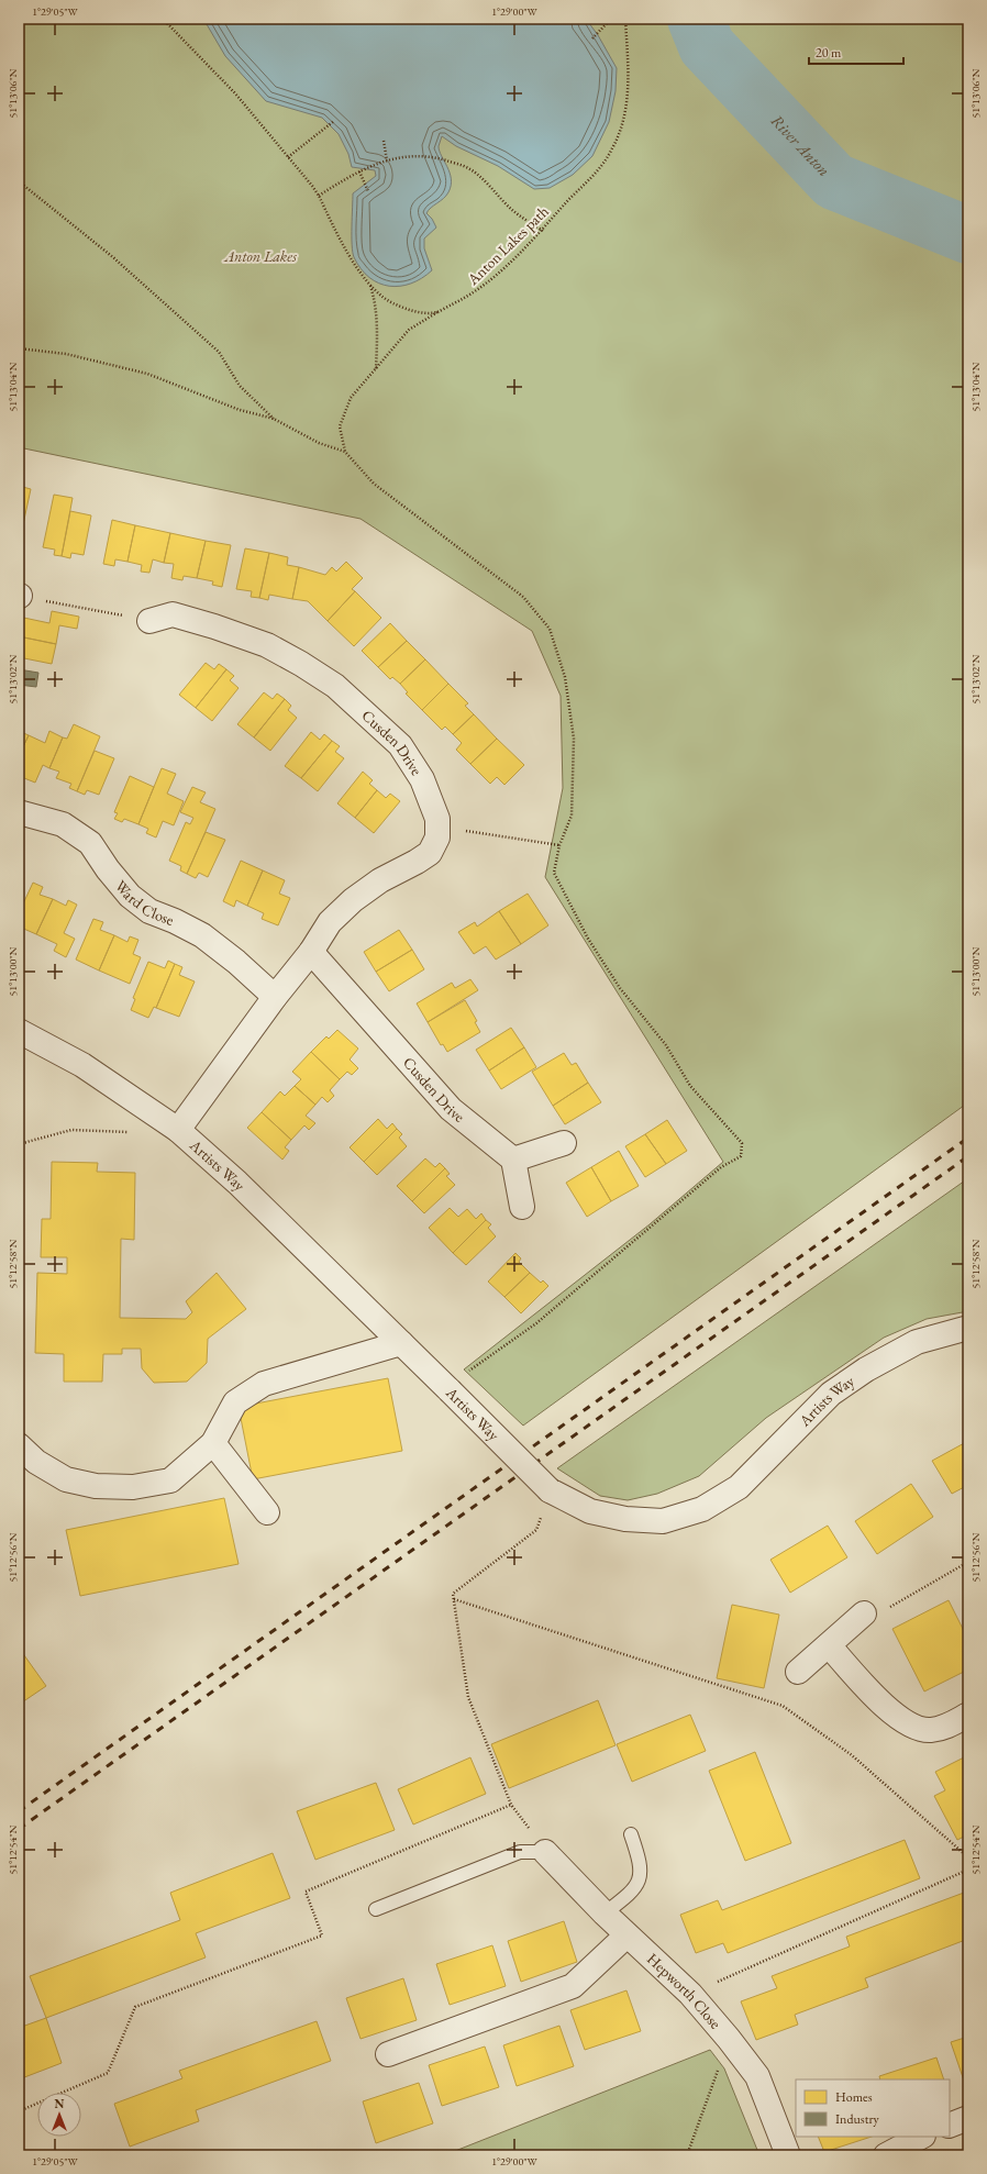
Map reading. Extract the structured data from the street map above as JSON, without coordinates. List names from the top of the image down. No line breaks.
{"streets":{"street":["Cusden Drive","Ward Close","Artists Way","Hepworth Close"],"path":["Anton Lakes path"]},"crossings":[["Cusden Drive","Ward Close"],["Cusden Drive","Artists Way"]],"water":["River Anton"],"parks":["Anton Lakes"],"legend":["Homes","Industry"],"scale_bar":"20 m","north":"top","coordinates":["1°29'05\"W","1°29'00\"W","51°13'06\"N","51°13'04\"N","51°13'02\"N","51°13'00\"N","51°12'58\"N","51°12'56\"N","51°12'54\"N"]}
